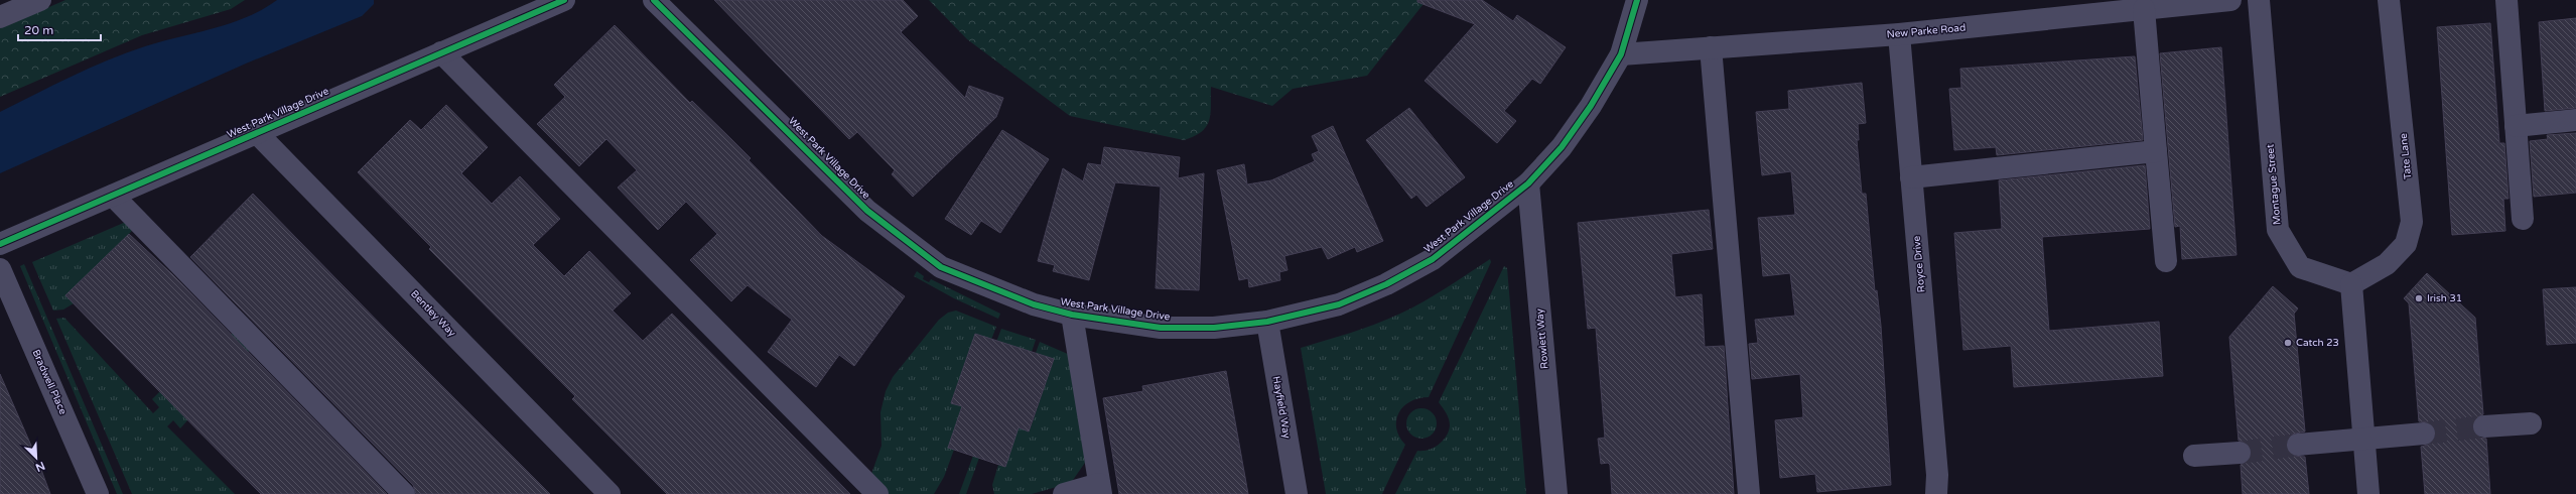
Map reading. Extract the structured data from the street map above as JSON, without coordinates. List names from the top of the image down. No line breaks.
{"streets":{"street":["New Parke Road","West Park Village Drive","Tate Lane","Montague Street","Royce Drive","Bentley Way","Rowlett Way","Bradwell Place","Hayfield Way"]},"crossings":[["New Parke Road","West Park Village Drive"],["New Parke Road","Royce Drive"],["West Park Village Drive","Bentley Way"],["West Park Village Drive","Rowlett Way"],["West Park Village Drive","Hayfield Way"],["Tate Lane","Montague Street"]],"places":["Irish 31","Catch 23"],"scale_bar":"20 m","north":"bottom right"}
